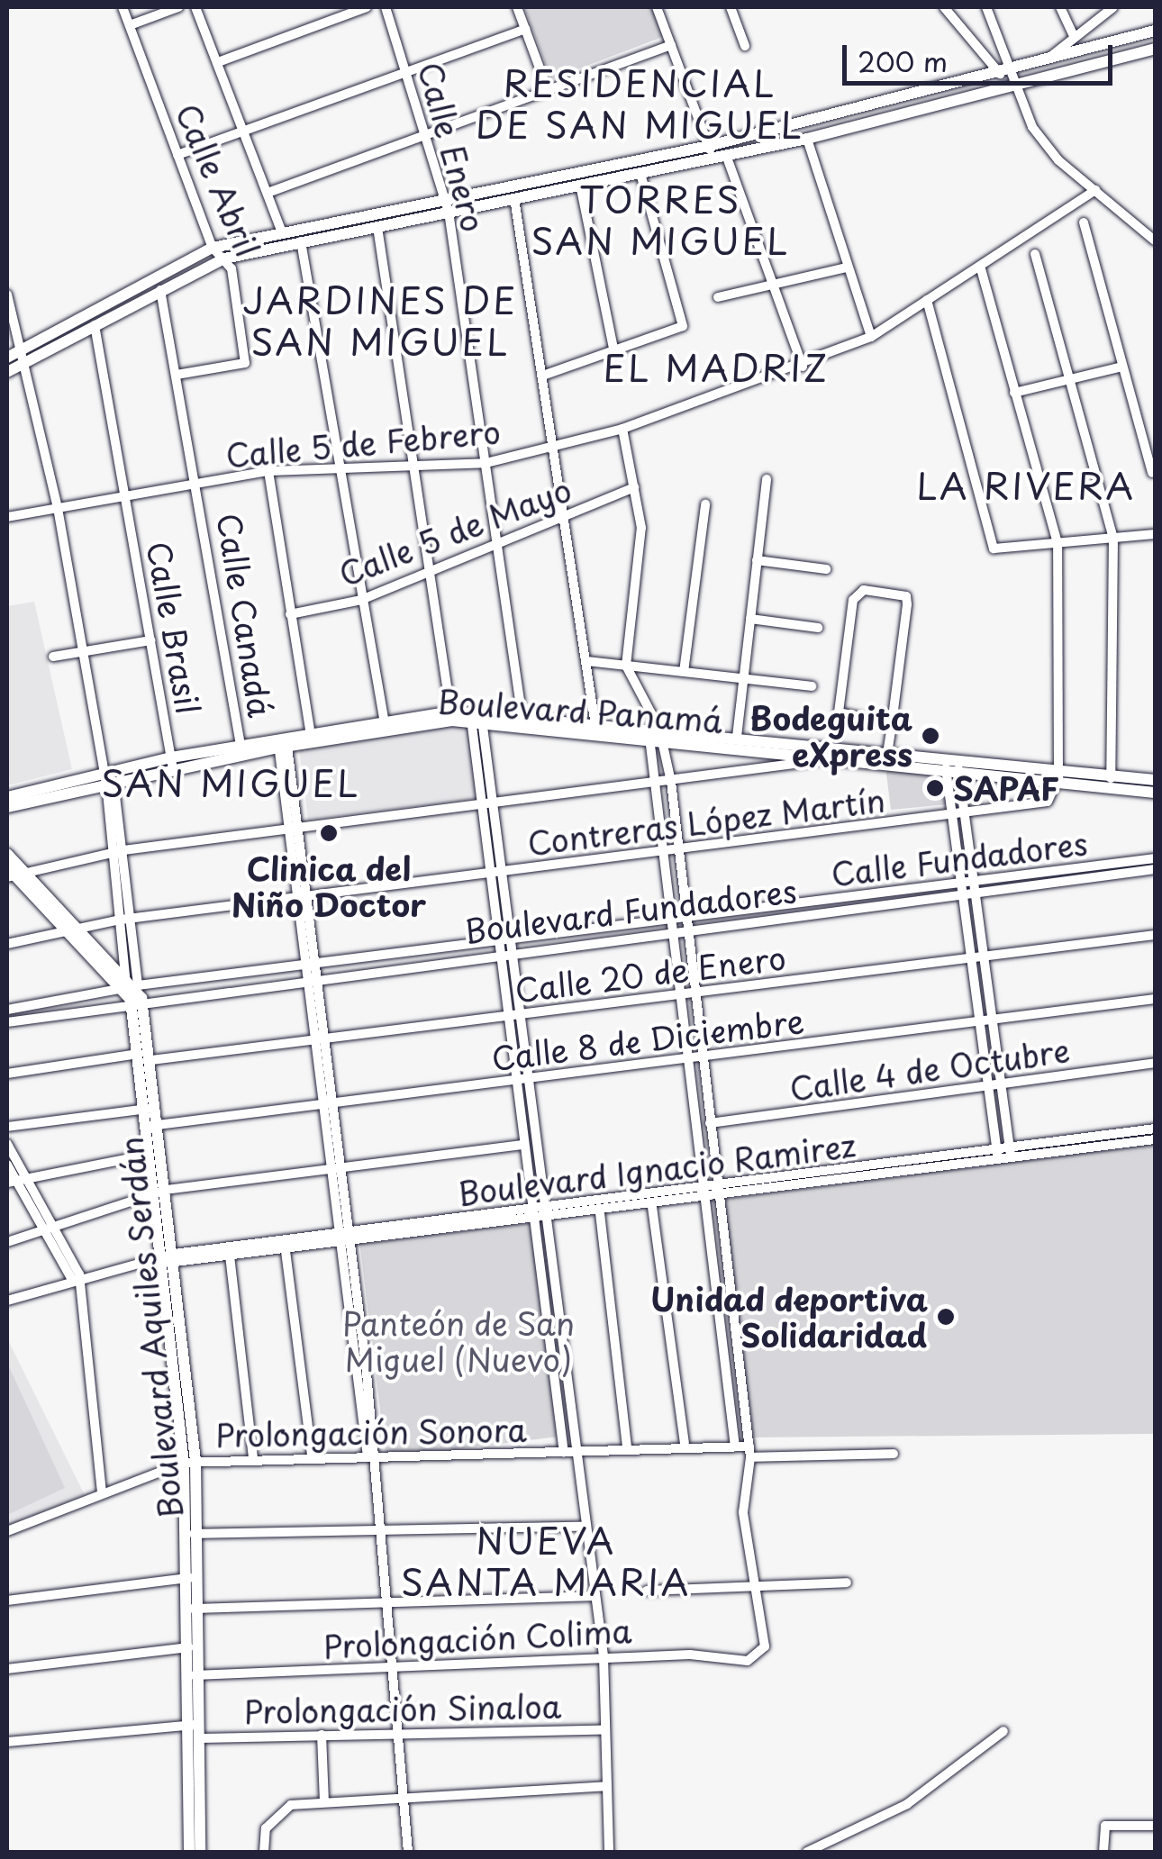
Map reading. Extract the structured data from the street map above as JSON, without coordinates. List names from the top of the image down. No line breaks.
{"streets":{"street":["Calle Enero","Calle Abril","Calle 5 de Febrero","Calle 5 de Mayo","Calle Canadá","Calle Brasil","Boulevard Panamá","Contreras López Martín","Calle Fundadores","Boulevard Fundadores","Calle 20 de Enero","Calle 8 de Diciembre","Calle 4 de Octubre","Boulevard Ignacio Ramirez","Boulevard Aquiles Serdán","Prolongación Sonora","Prolongación Colima","Prolongación Sinaloa"]},"crossings":[["Calle Enero","Calle 5 de Febrero"],["Calle Enero","Calle 5 de Mayo"],["Calle Enero","Boulevard Panamá"],["Calle Abril","Calle Canadá"],["Calle 5 de Febrero","Calle Canadá"],["Calle 5 de Febrero","Calle Brasil"],["Calle Canadá","Boulevard Panamá"],["Calle Brasil","Boulevard Panamá"],["Boulevard Panamá","Contreras López Martín"],["Calle Fundadores","Boulevard Fundadores"],["Calle Fundadores","Boulevard Aquiles Serdán"],["Boulevard Fundadores","Boulevard Aquiles Serdán"],["Calle 20 de Enero","Boulevard Aquiles Serdán"],["Calle 8 de Diciembre","Boulevard Aquiles Serdán"],["Boulevard Ignacio Ramirez","Boulevard Aquiles Serdán"],["Boulevard Aquiles Serdán","Prolongación Sonora"],["Boulevard Aquiles Serdán","Prolongación Colima"],["Boulevard Aquiles Serdán","Prolongación Sinaloa"]],"districts":["RESIDENCIAL DE SAN MIGUEL","TORRES SAN MIGUEL","JARDINES DE SAN MIGUEL","EL MADRIZ","LA RIVERA","SAN MIGUEL","NUEVA SANTA MARIA"],"parks":["Panteón de San Miguel (Nuevo)"],"places":["Bodeguita eXpress","SAPAF","Clinica del Niño Doctor","Unidad deportiva Solidaridad"],"scale_bar":"200 m"}
